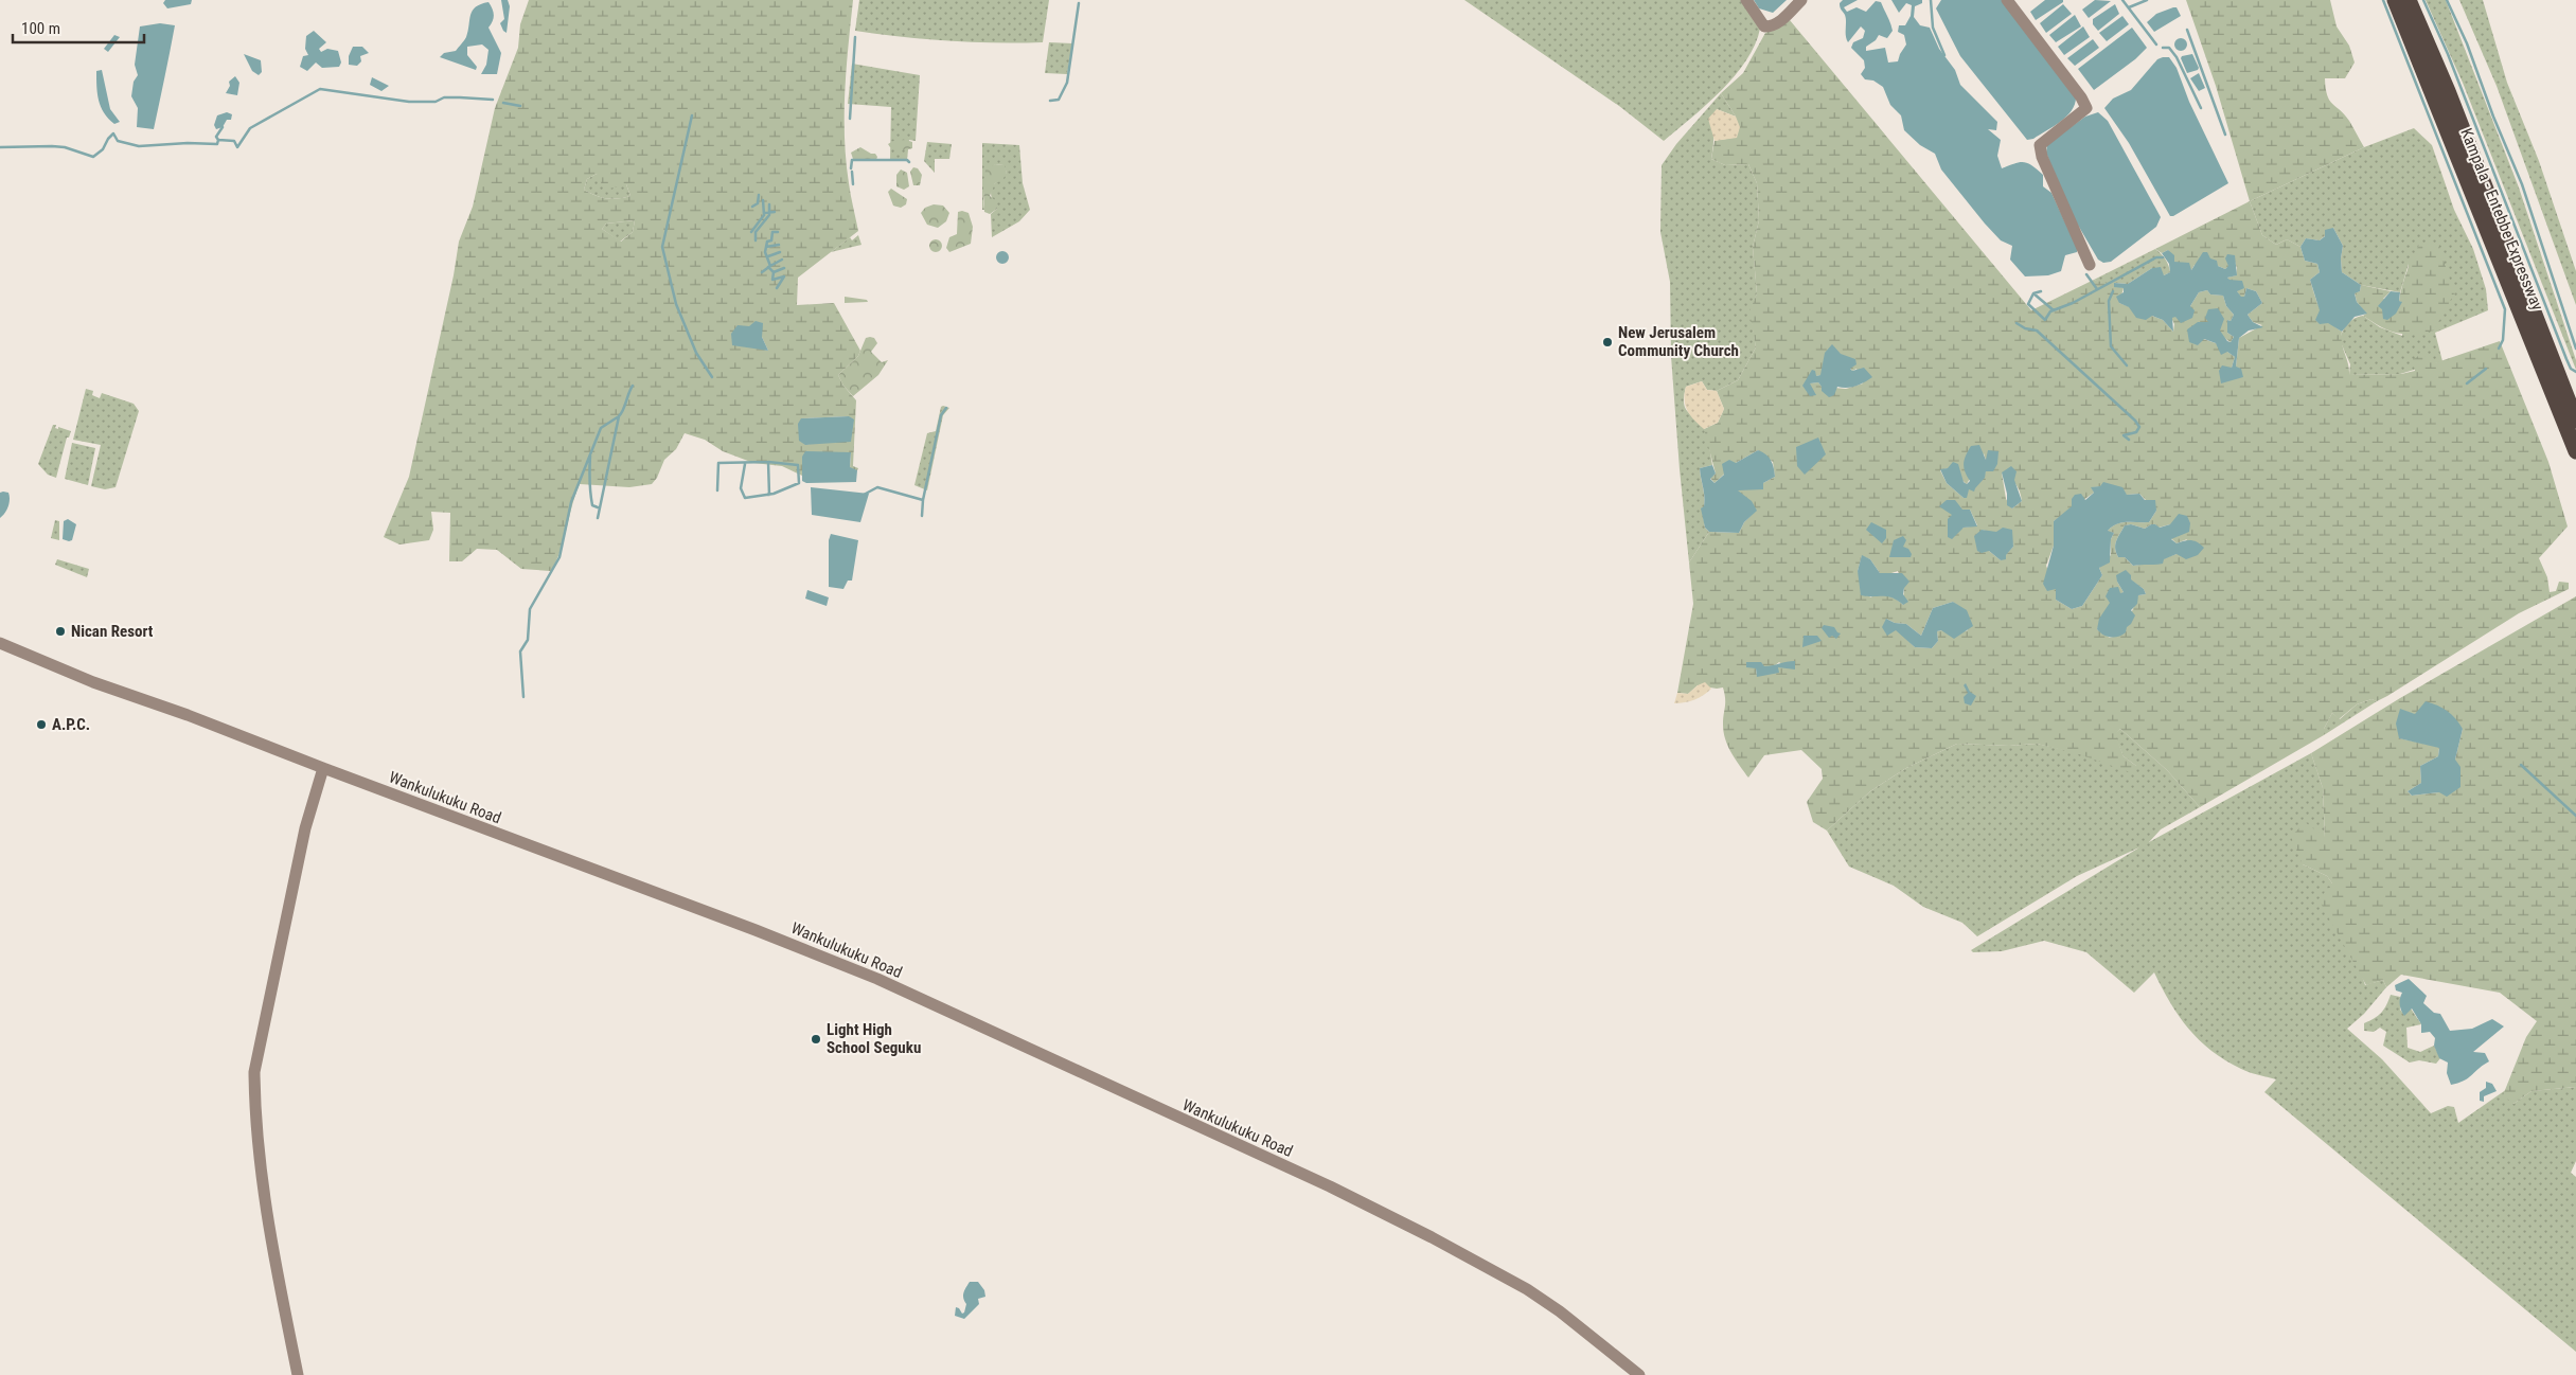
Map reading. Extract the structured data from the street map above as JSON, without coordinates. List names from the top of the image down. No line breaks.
{"streets":{"highway":["Kampala - Entebbe Expressway"],"main road":["Wankulukuku Road"]},"places":["New Jerusalem Community Church","Nican Resort","A.P.C.","Light High School Seguku"],"scale_bar":"100 m"}
